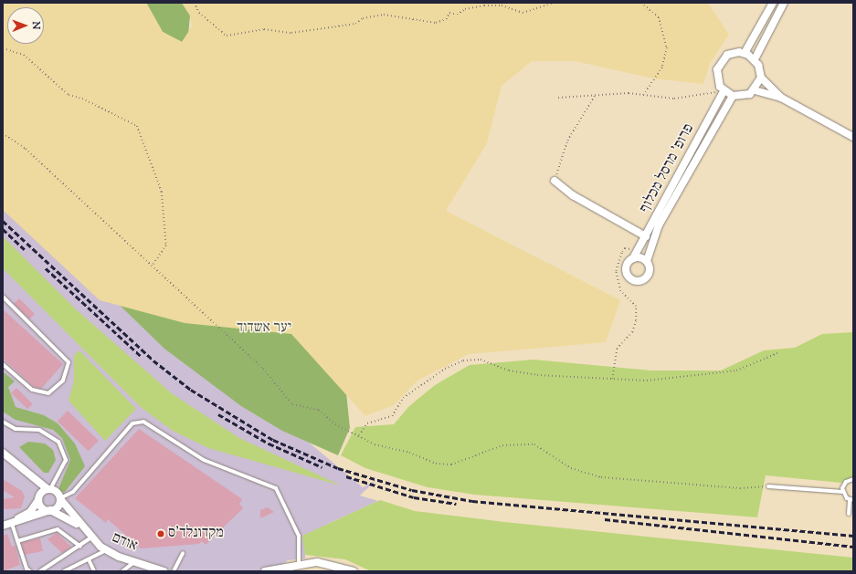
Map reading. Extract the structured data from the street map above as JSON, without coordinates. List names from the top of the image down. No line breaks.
{"streets":{"street":["פרופ' מרסל מכלוף","אודם"]},"parks":["יער אשדוד"],"places":["מקדונלד'ס"],"north":"right"}
